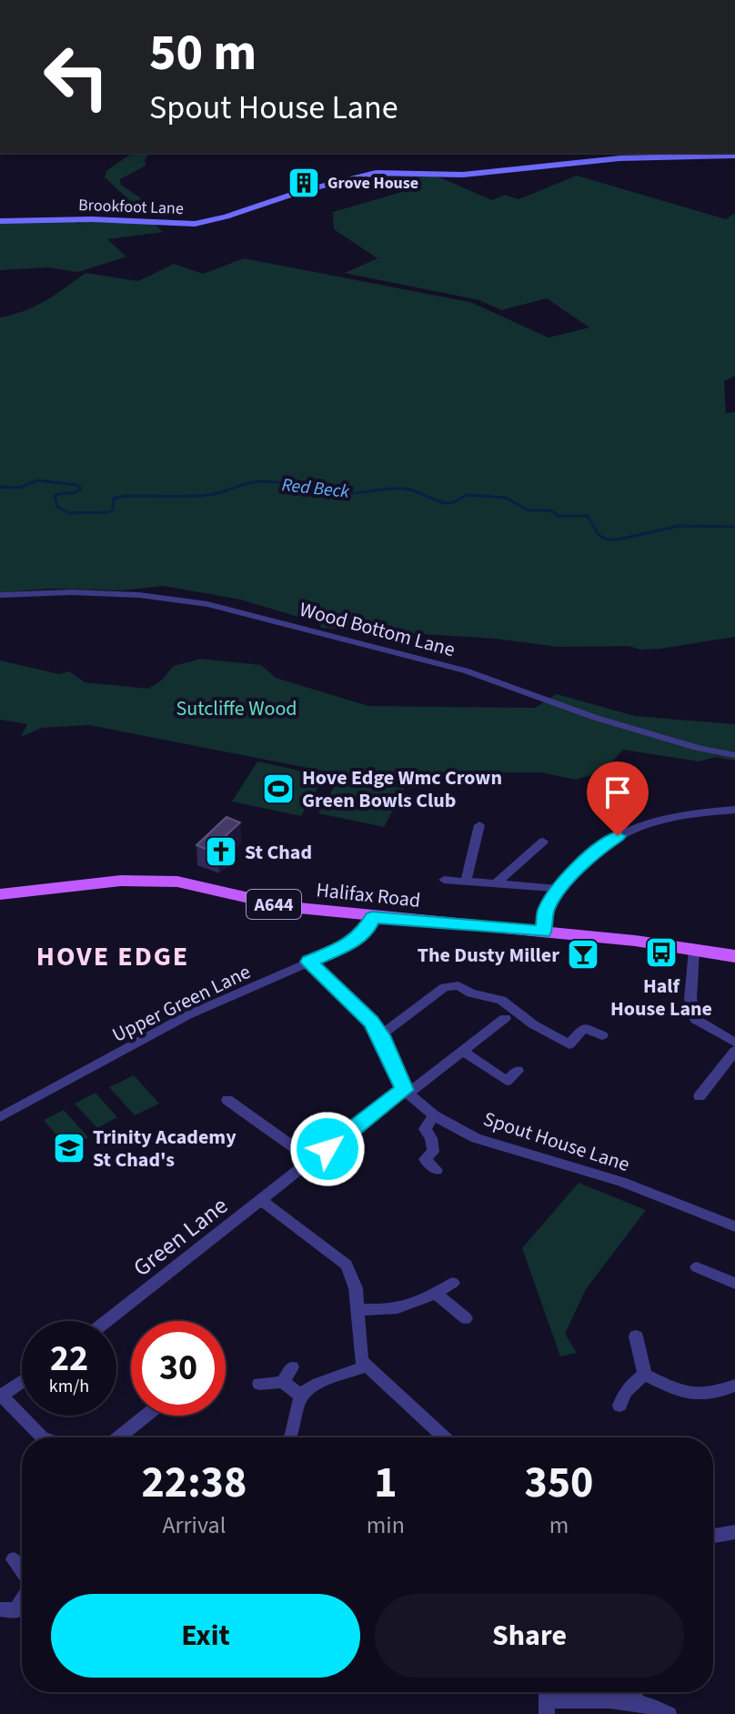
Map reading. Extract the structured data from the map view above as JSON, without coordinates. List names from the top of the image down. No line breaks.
{"streets":{"main road":["Halifax Road","A644"],"street":["Brookfoot Lane","Wood Bottom Lane","Upper Green Lane","Spout House Lane","Green Lane"]},"crossings":[["Halifax Road","Upper Green Lane"],["Upper Green Lane","Spout House Lane"],["Spout House Lane","Green Lane"]],"districts":["HOVE EDGE"],"water":["Red Beck"],"parks":["Sutcliffe Wood"],"places":{"building":["Grove House"],"sports":["Hove Edge Wmc Crown Green Bowls Club"],"church":["St Chad"],"bus stop":["Half House Lane"],"bar":["The Dusty Miller"],"school or university":["Trinity Academy St Chad's"]},"page":{"turn":["50 m","Spout House Lane"],"speed":"22 km/h","limit":"30","eta":["22:38","Arrival","1","min","350","m"],"buttons":["Exit","Share"]}}
